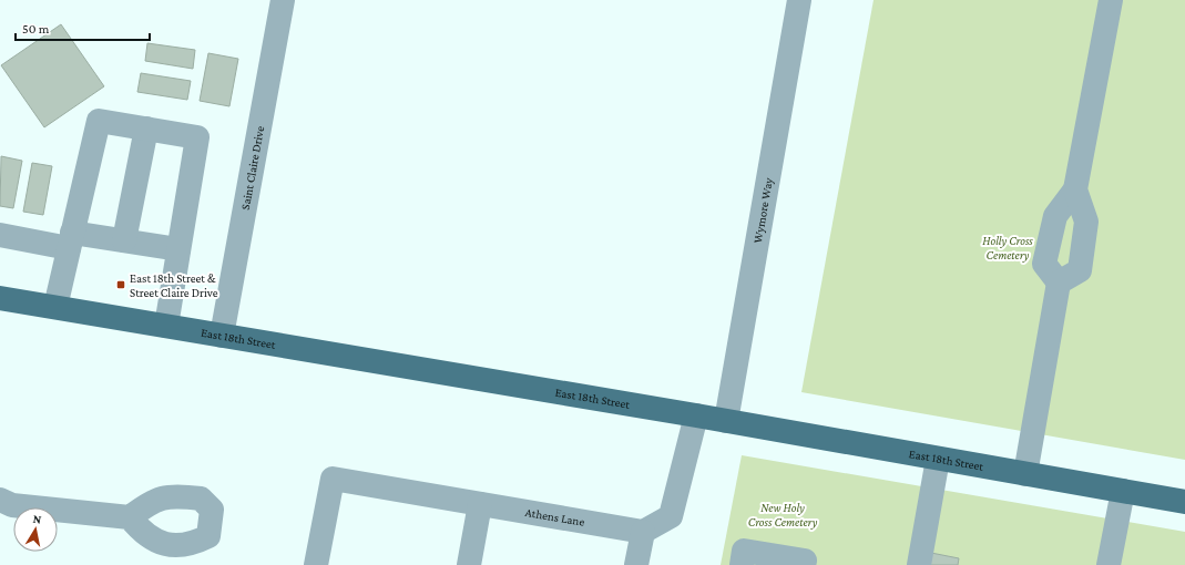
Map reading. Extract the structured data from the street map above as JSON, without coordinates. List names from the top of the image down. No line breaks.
{"streets":{"main road":["East 18th Street"],"street":["Saint Claire Drive","Wymore Way","Athens Lane"]},"crossings":[["Saint Claire Drive","East 18th Street"],["Wymore Way","East 18th Street"]],"parks":["Holly Cross Cemetery","New Holy Cross Cemetery"],"places":{"transit":["East 18th Street & Street Claire Drive"]},"scale_bar":"50 m","north":"top"}
